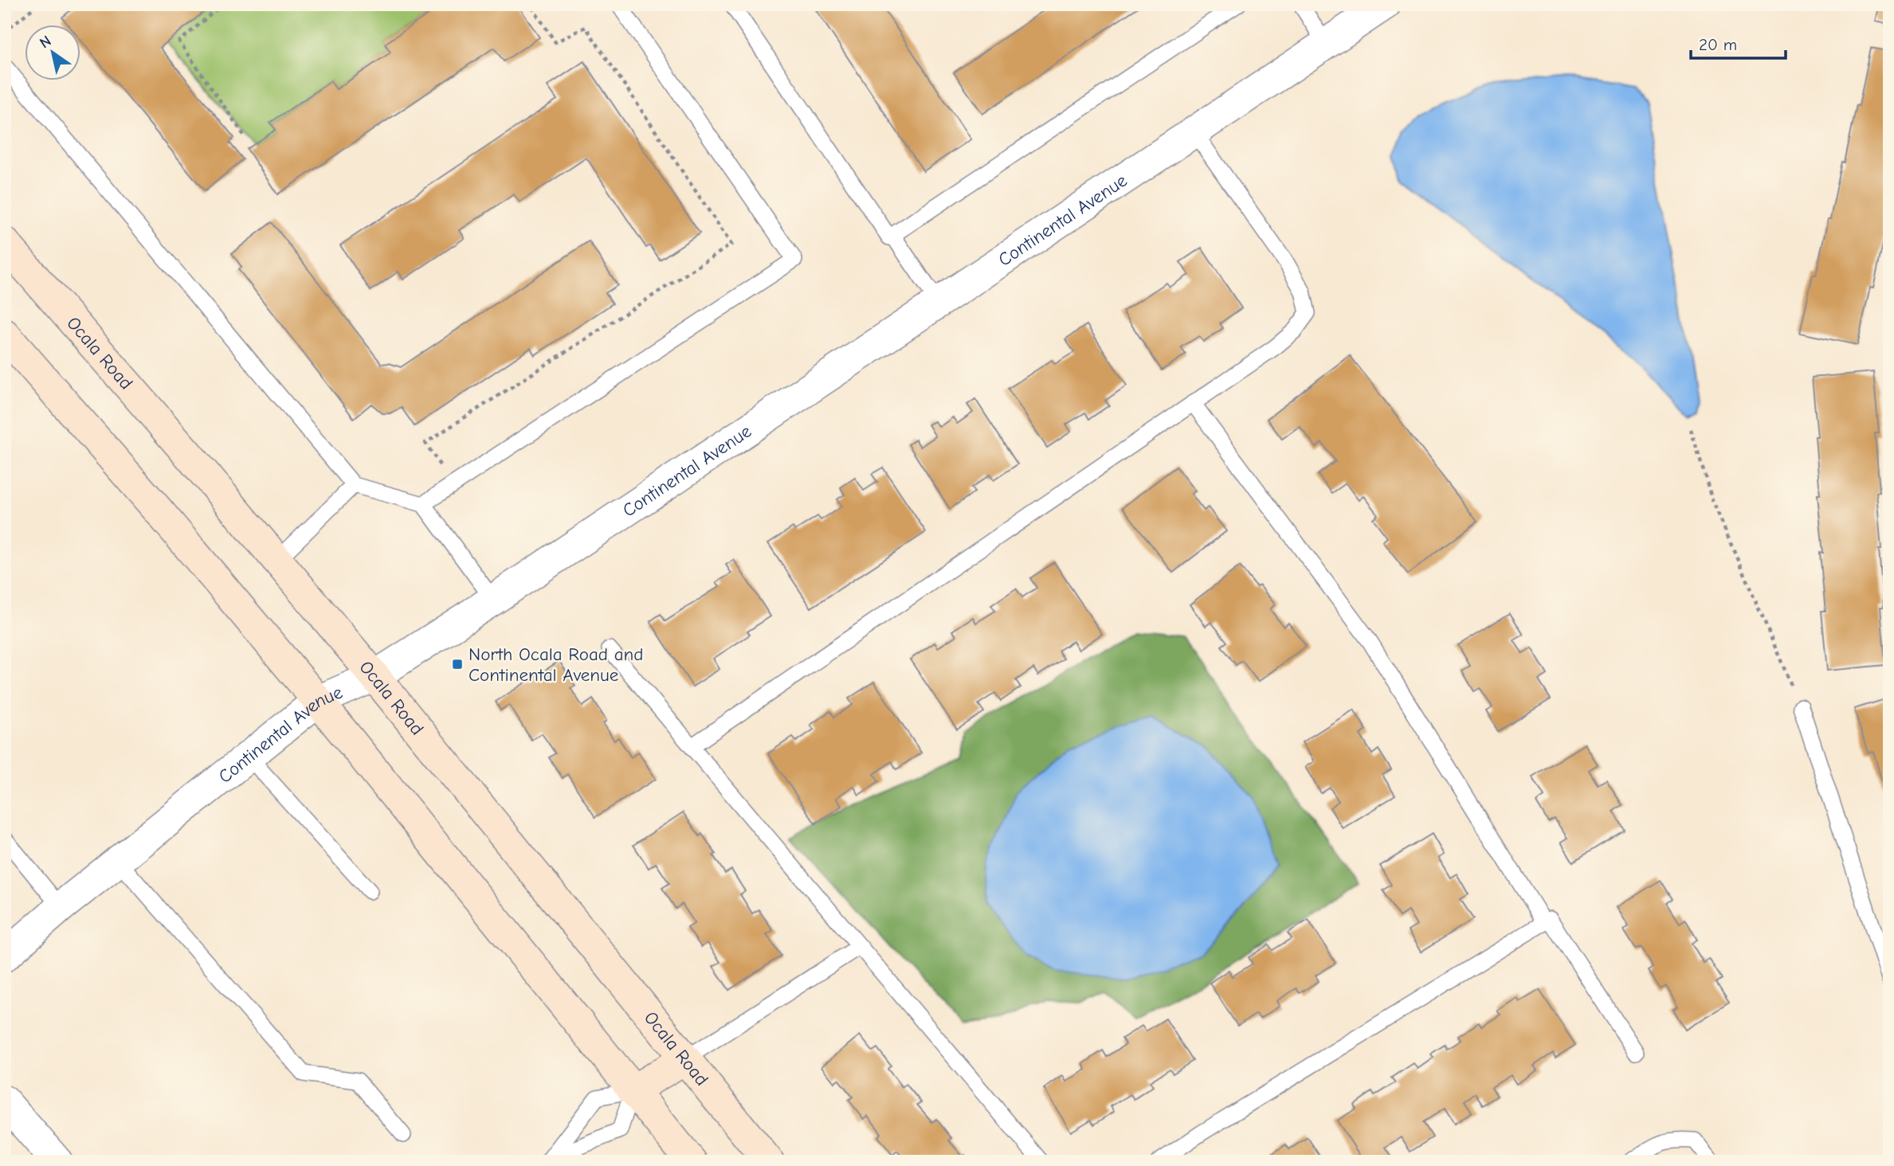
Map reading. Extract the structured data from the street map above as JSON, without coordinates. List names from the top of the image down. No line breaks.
{"streets":{"main road":["Ocala Road"],"street":["Continental Avenue"]},"crossings":[["Continental Avenue","Ocala Road"]],"places":{"transit":["North Ocala Road and Continental Avenue"]},"scale_bar":"20 m","north":"top left"}
